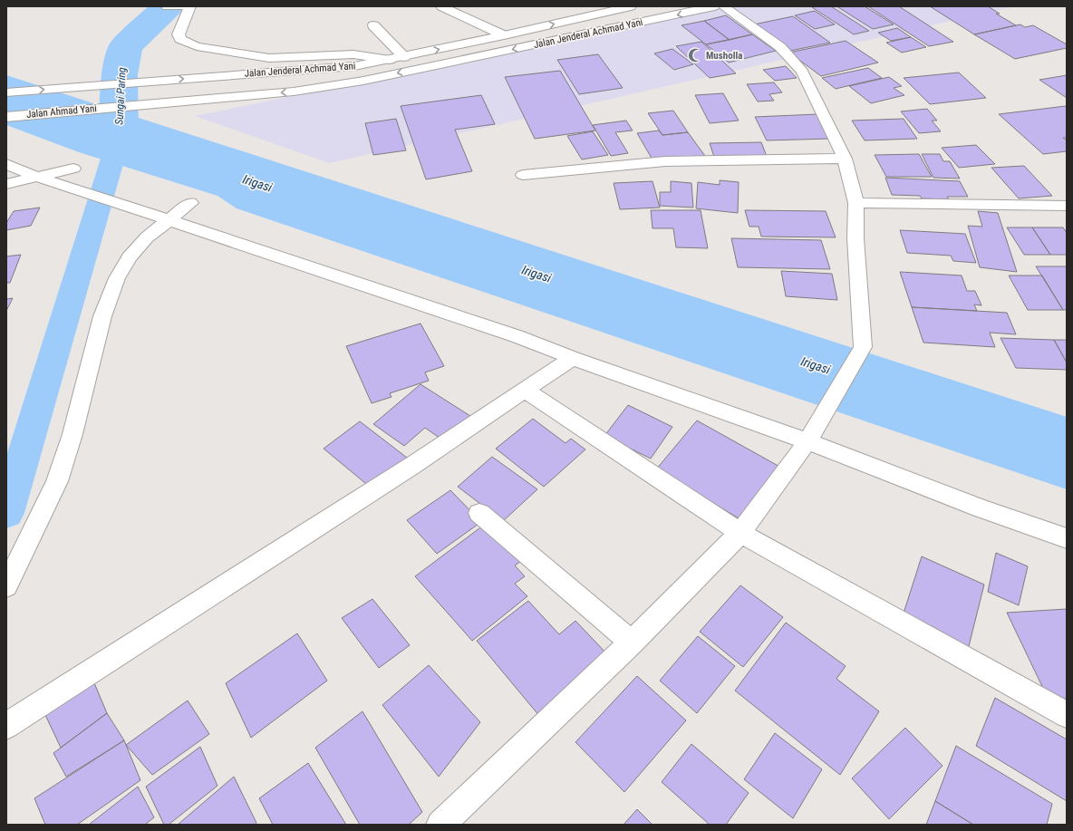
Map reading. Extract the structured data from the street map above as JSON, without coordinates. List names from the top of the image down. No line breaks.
{"streets":{"main road":["Jalan Jenderal Achmad Yani","Jalan Ahmad Yani"]},"crossings":[["Jalan Jenderal Achmad Yani","Jalan Ahmad Yani"]],"water":["Sungai Paring","Irigasi"],"places":{"mosque":["Musholla"]}}
